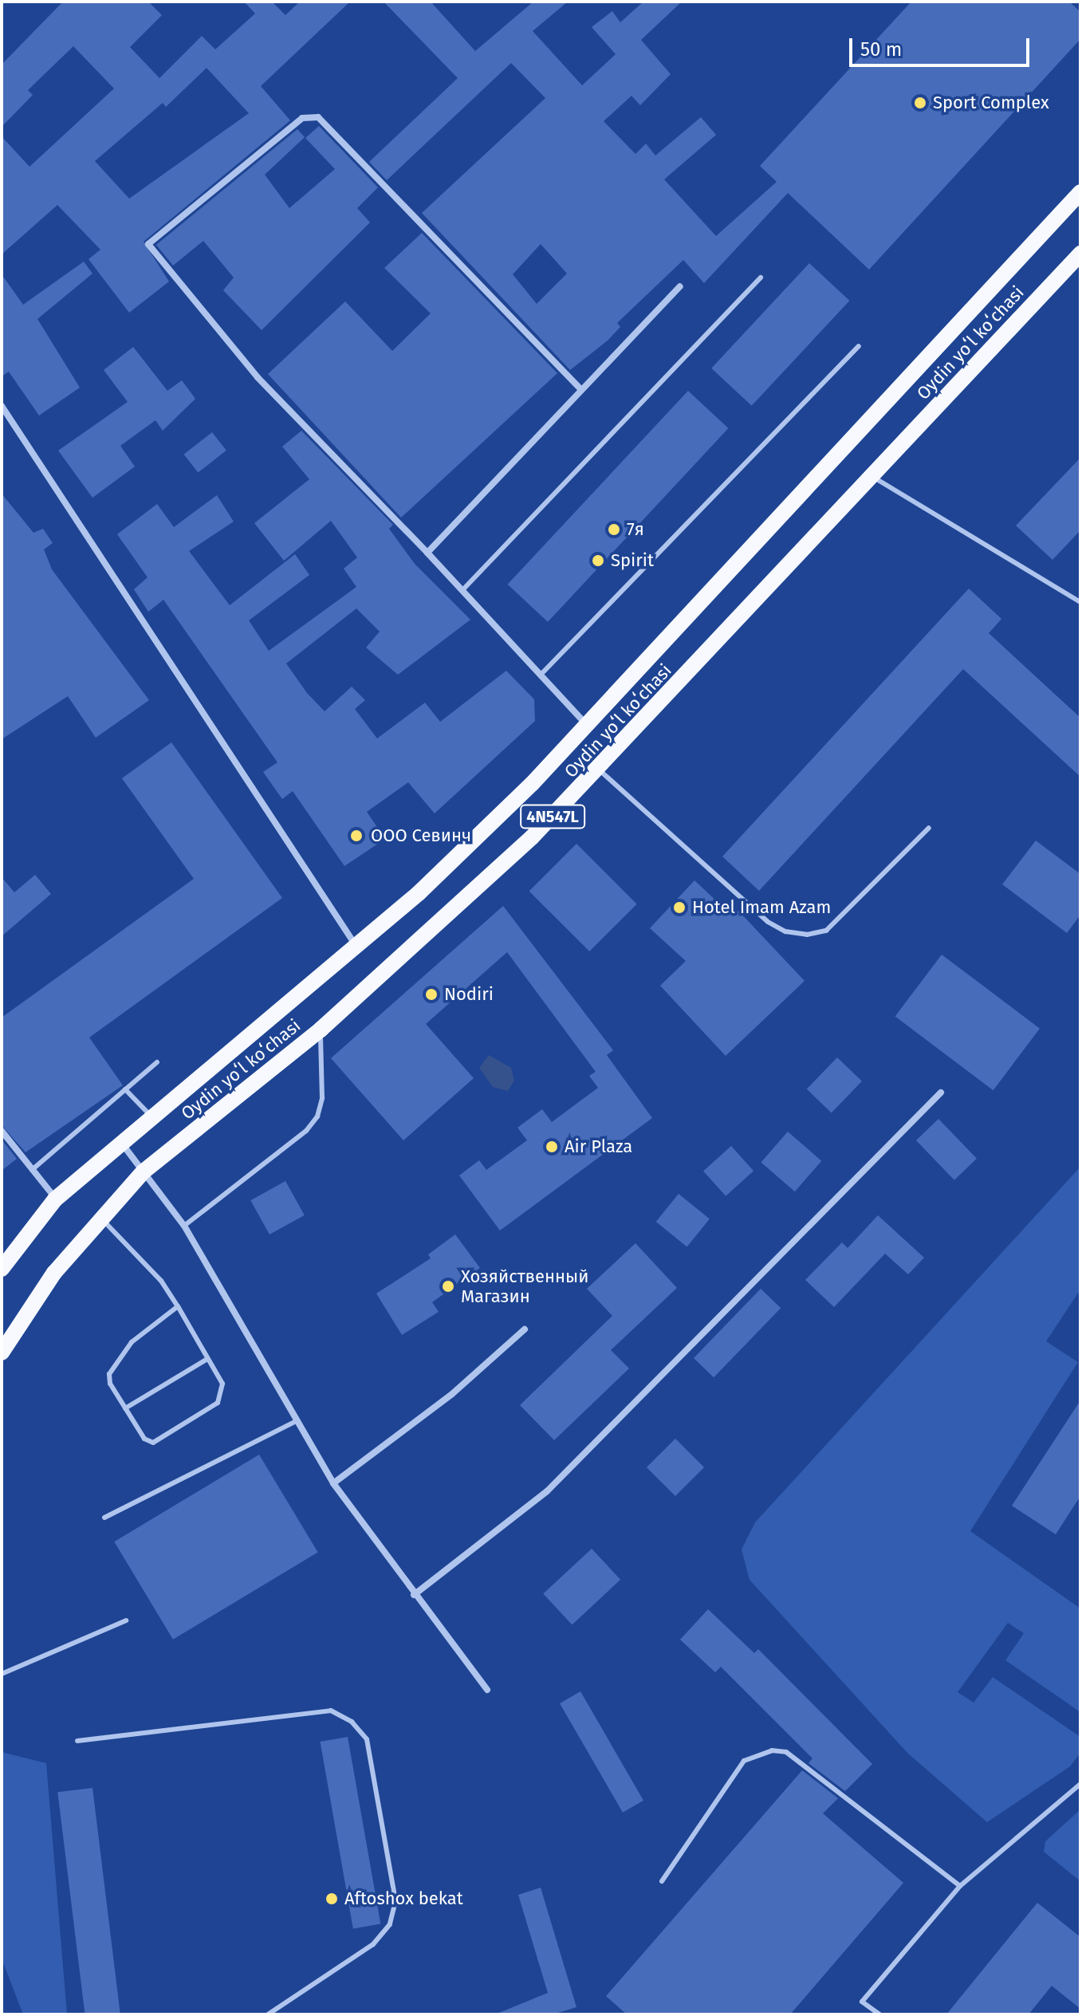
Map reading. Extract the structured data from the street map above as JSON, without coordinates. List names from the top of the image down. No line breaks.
{"streets":{"main road":["Oydin yoʻl koʻchasi","4N547L"]},"places":["Sport Complex","7я","Spirit","ООО Севинч","Hotel Imam Azam","Nodiri","Air Plaza","Хозяйственный Магазин","Aftoshox bekat"],"scale_bar":"50 m"}
